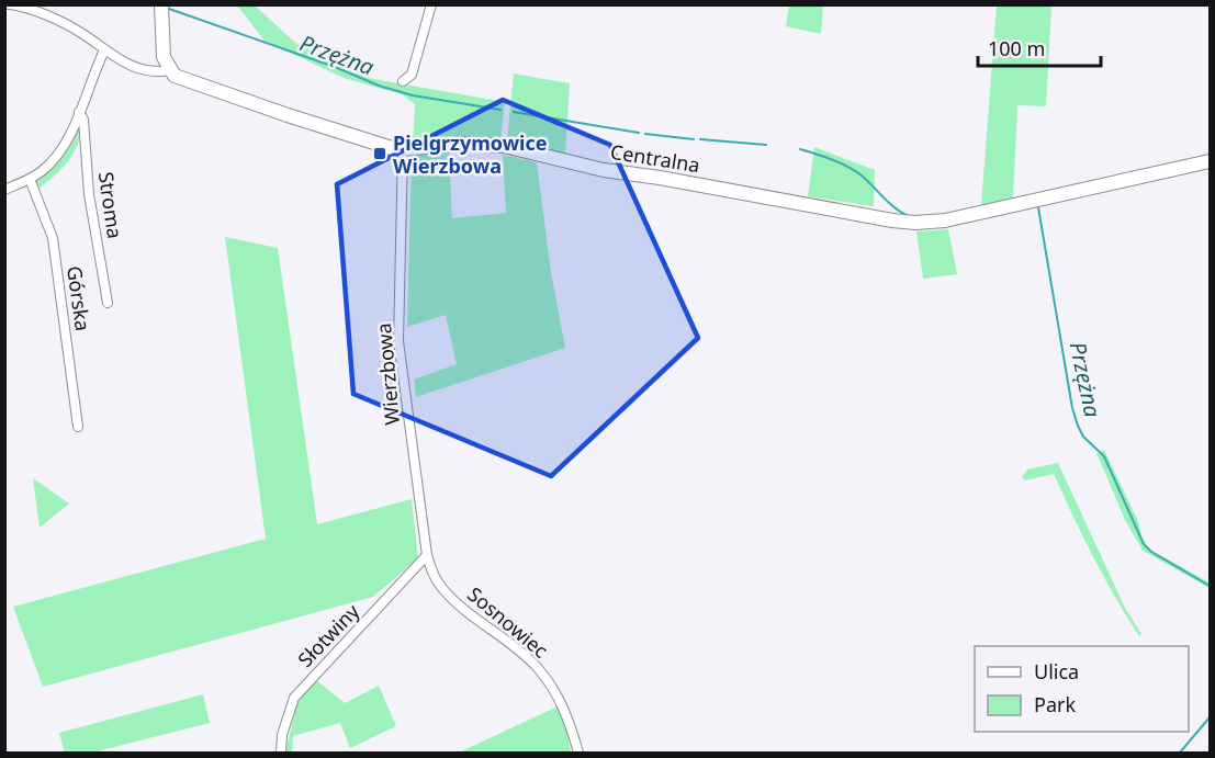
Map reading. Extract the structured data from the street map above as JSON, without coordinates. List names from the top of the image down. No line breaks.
{"streets":{"street":["Centralna","Stroma","Górska","Wierzbowa","Sosnowiec","Słotwiny"]},"crossings":[["Centralna","Wierzbowa"],["Wierzbowa","Sosnowiec"],["Wierzbowa","Słotwiny"],["Sosnowiec","Słotwiny"]],"water":["Przężna"],"places":{"transit":["Pielgrzymowice Wierzbowa"]},"legend":["Ulica","Park"],"scale_bar":"100 m"}
